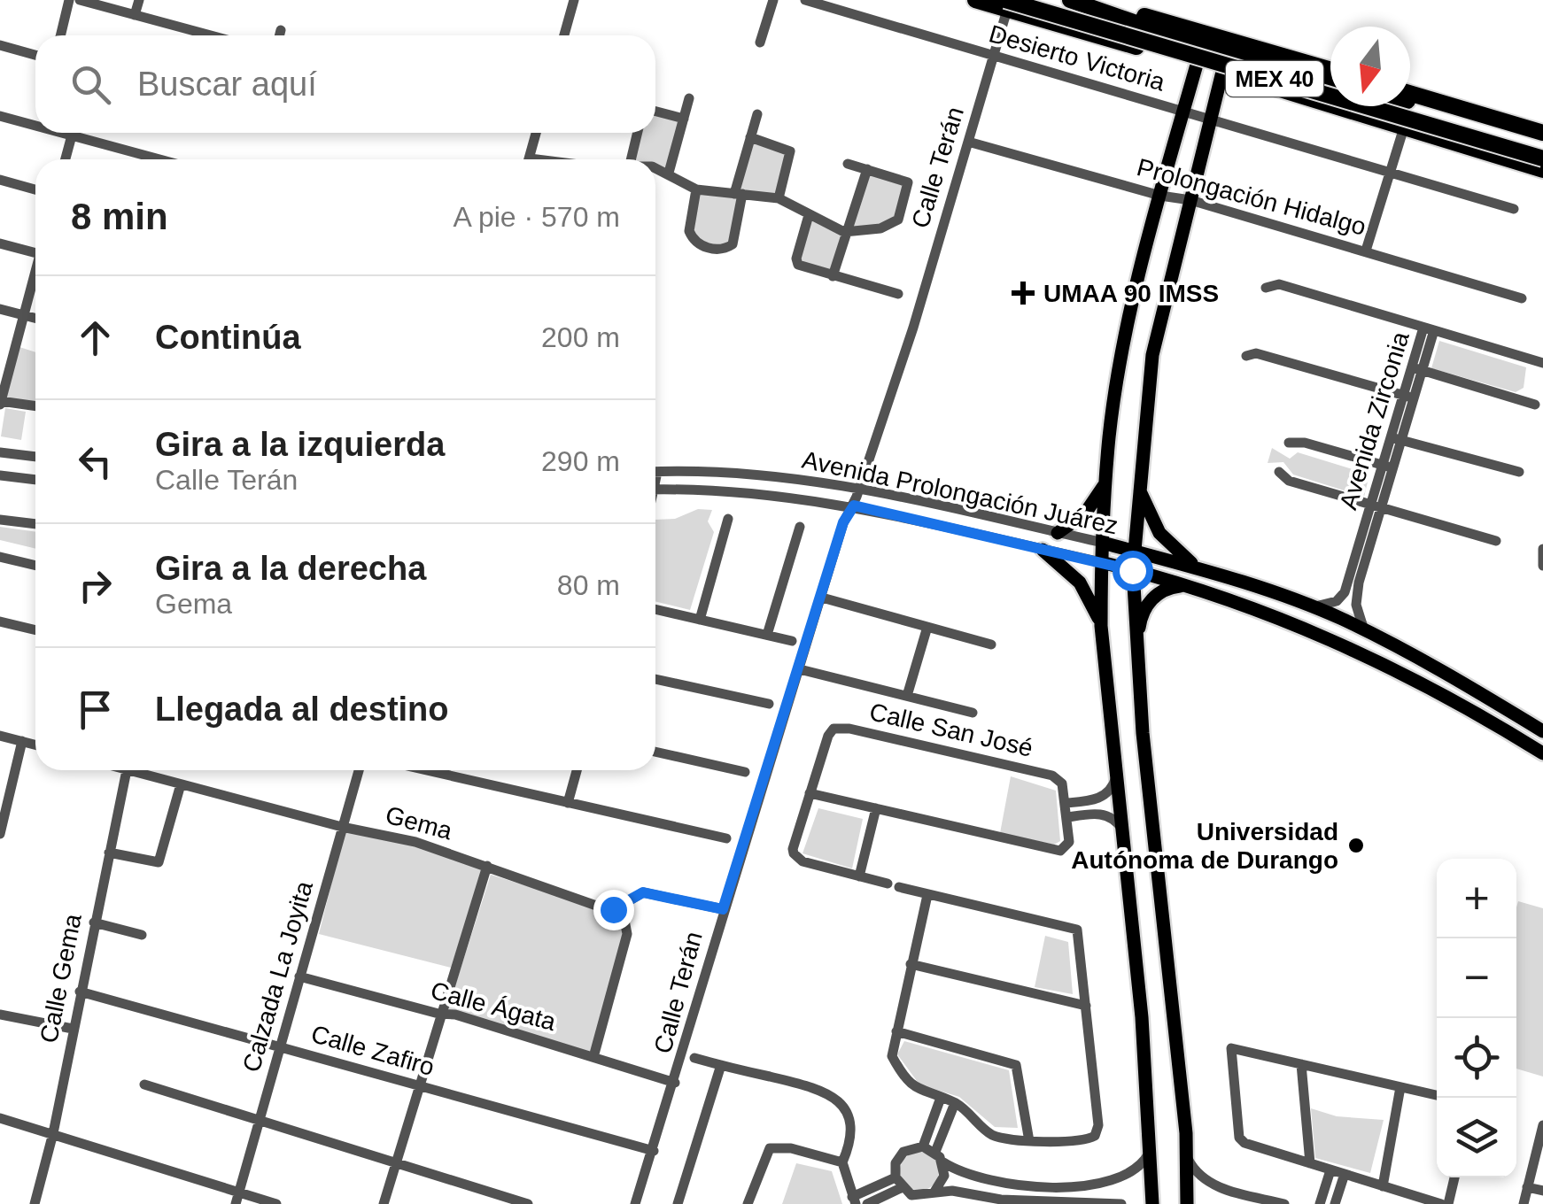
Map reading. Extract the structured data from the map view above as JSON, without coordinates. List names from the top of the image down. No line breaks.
{"streets":{"highway":["MEX 40"],"main road":["Avenida Prolongación Juárez"],"street":["Desierto Victoria","Calle Terán","Prolongación Hidalgo","Avenida Zirconia","Calle San José","Gema","Calzada La Joyita","Calle Gema","Calle Ágata","Calle Zafiro"]},"crossings":[["Desierto Victoria","Calle Terán"],["MEX 40","Calle Terán"],["Calle Terán","Prolongación Hidalgo"],["Calle Terán","Avenida Prolongación Juárez"],["Calle Terán","Calle San José"],["Calle Terán","Gema"],["Calle Terán","Calle Ágata"],["Calle Terán","Calle Zafiro"],["Avenida Zirconia","Avenida Prolongación Juárez"],["Gema","Calzada La Joyita"],["Calzada La Joyita","Calle Ágata"],["Calzada La Joyita","Calle Zafiro"],["Calle Gema","Calle Zafiro"]],"places":{"health":["UMAA 90 IMSS"],"other":["Universidad Autónoma de Durango"]},"north":"bottom","page":{"search":"Buscar aquí","heading":["8 min","A pie · 570 m"],"list":[["Continúa","200 m"],["Gira a la izquierda","Calle Terán","290 m"],["Gira a la derecha","Gema","80 m"],"Llegada al destino"],"map_buttons":["+","−"]}}
